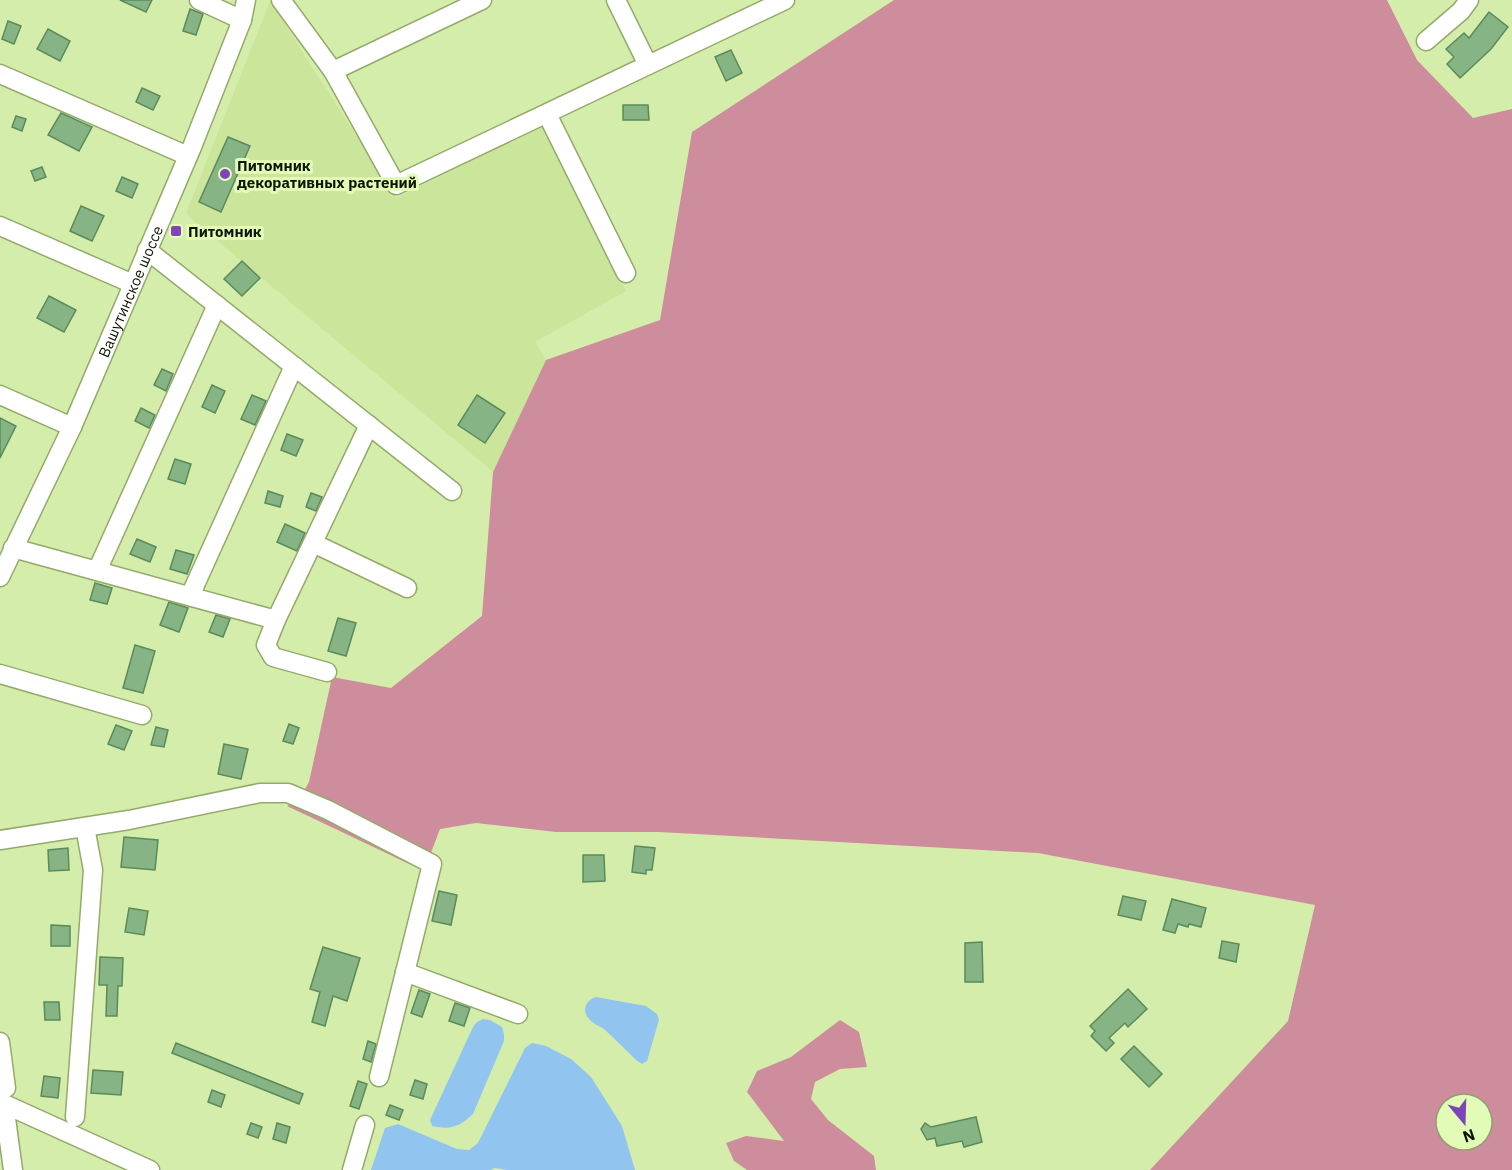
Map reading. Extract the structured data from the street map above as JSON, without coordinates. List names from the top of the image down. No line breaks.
{"streets":{"street":["Вашутинское шоссе"]},"places":{"other":["Питомник декоративных растений"],"transit":["Питомник"]},"north":"bottom"}
